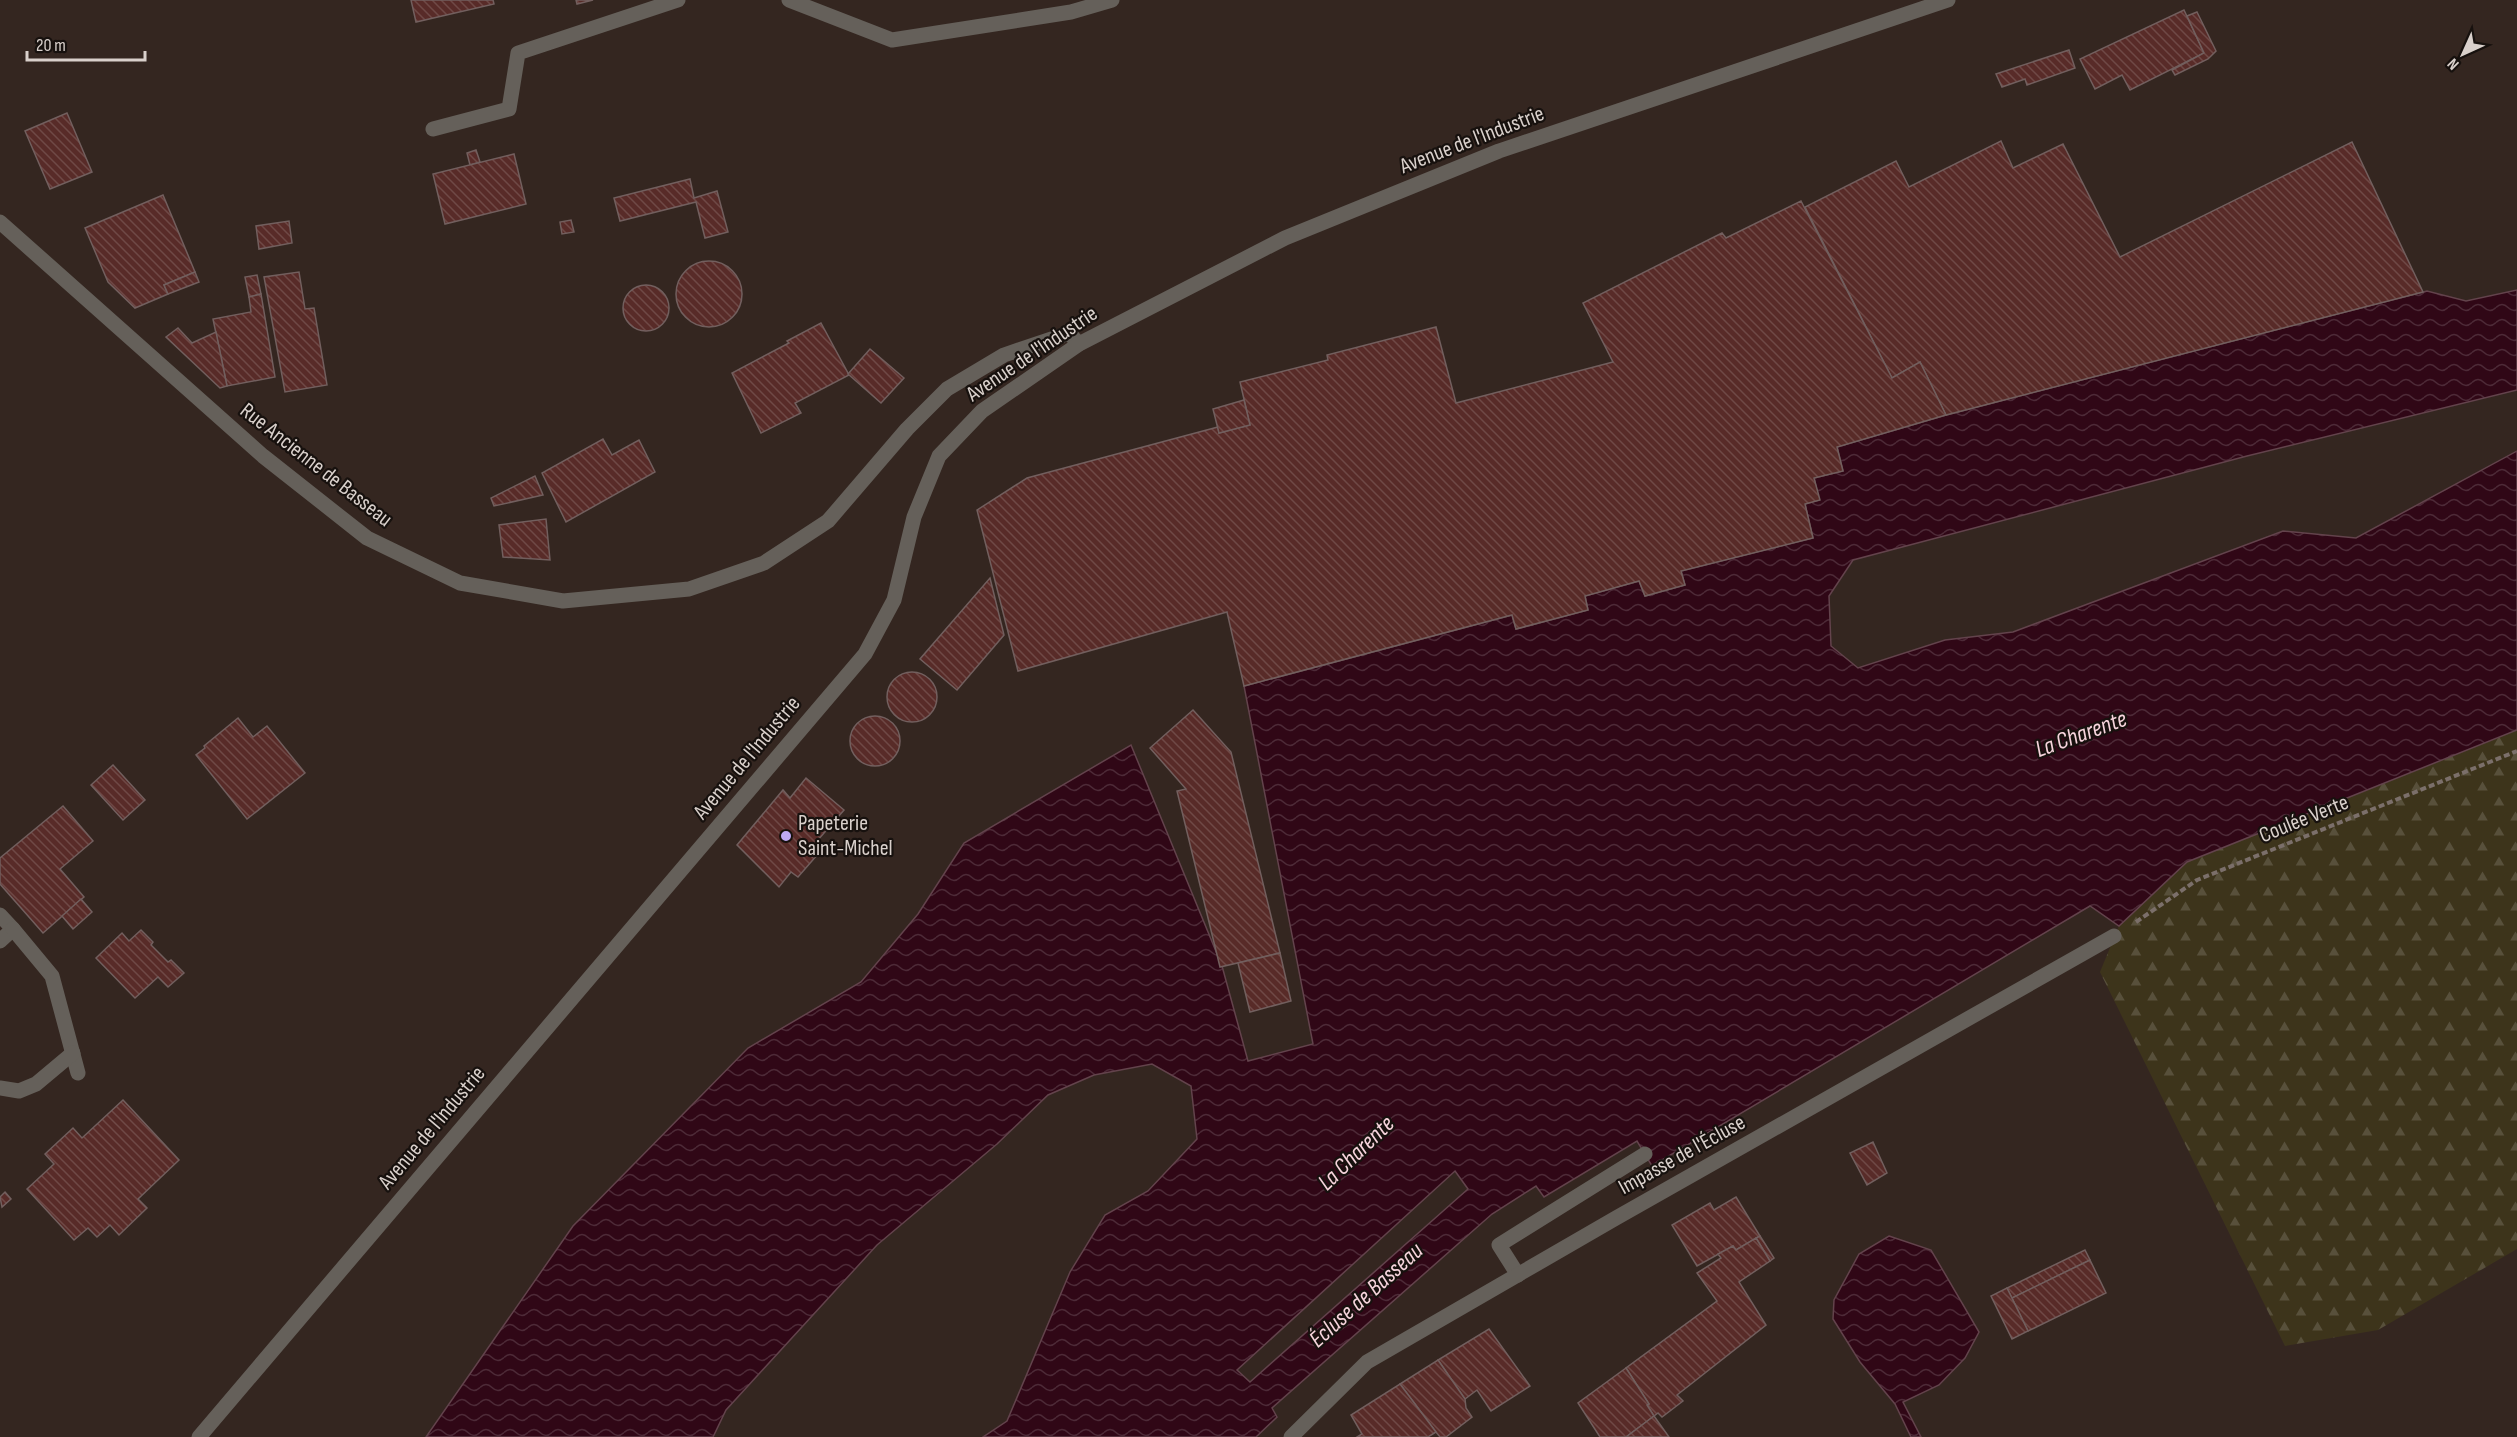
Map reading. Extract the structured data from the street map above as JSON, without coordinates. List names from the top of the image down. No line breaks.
{"streets":{"street":["Avenue de l'Industrie","Rue Ancienne de Basseau","Impasse de l'Écluse"],"path":["Coulée Verte"]},"crossings":[["Avenue de l'Industrie","Rue Ancienne de Basseau"],["Coulée Verte","Impasse de l'Écluse"]],"water":["La Charente","Écluse de Basseau"],"places":["Papeterie Saint-Michel"],"scale_bar":"20 m","north":"bottom left"}
